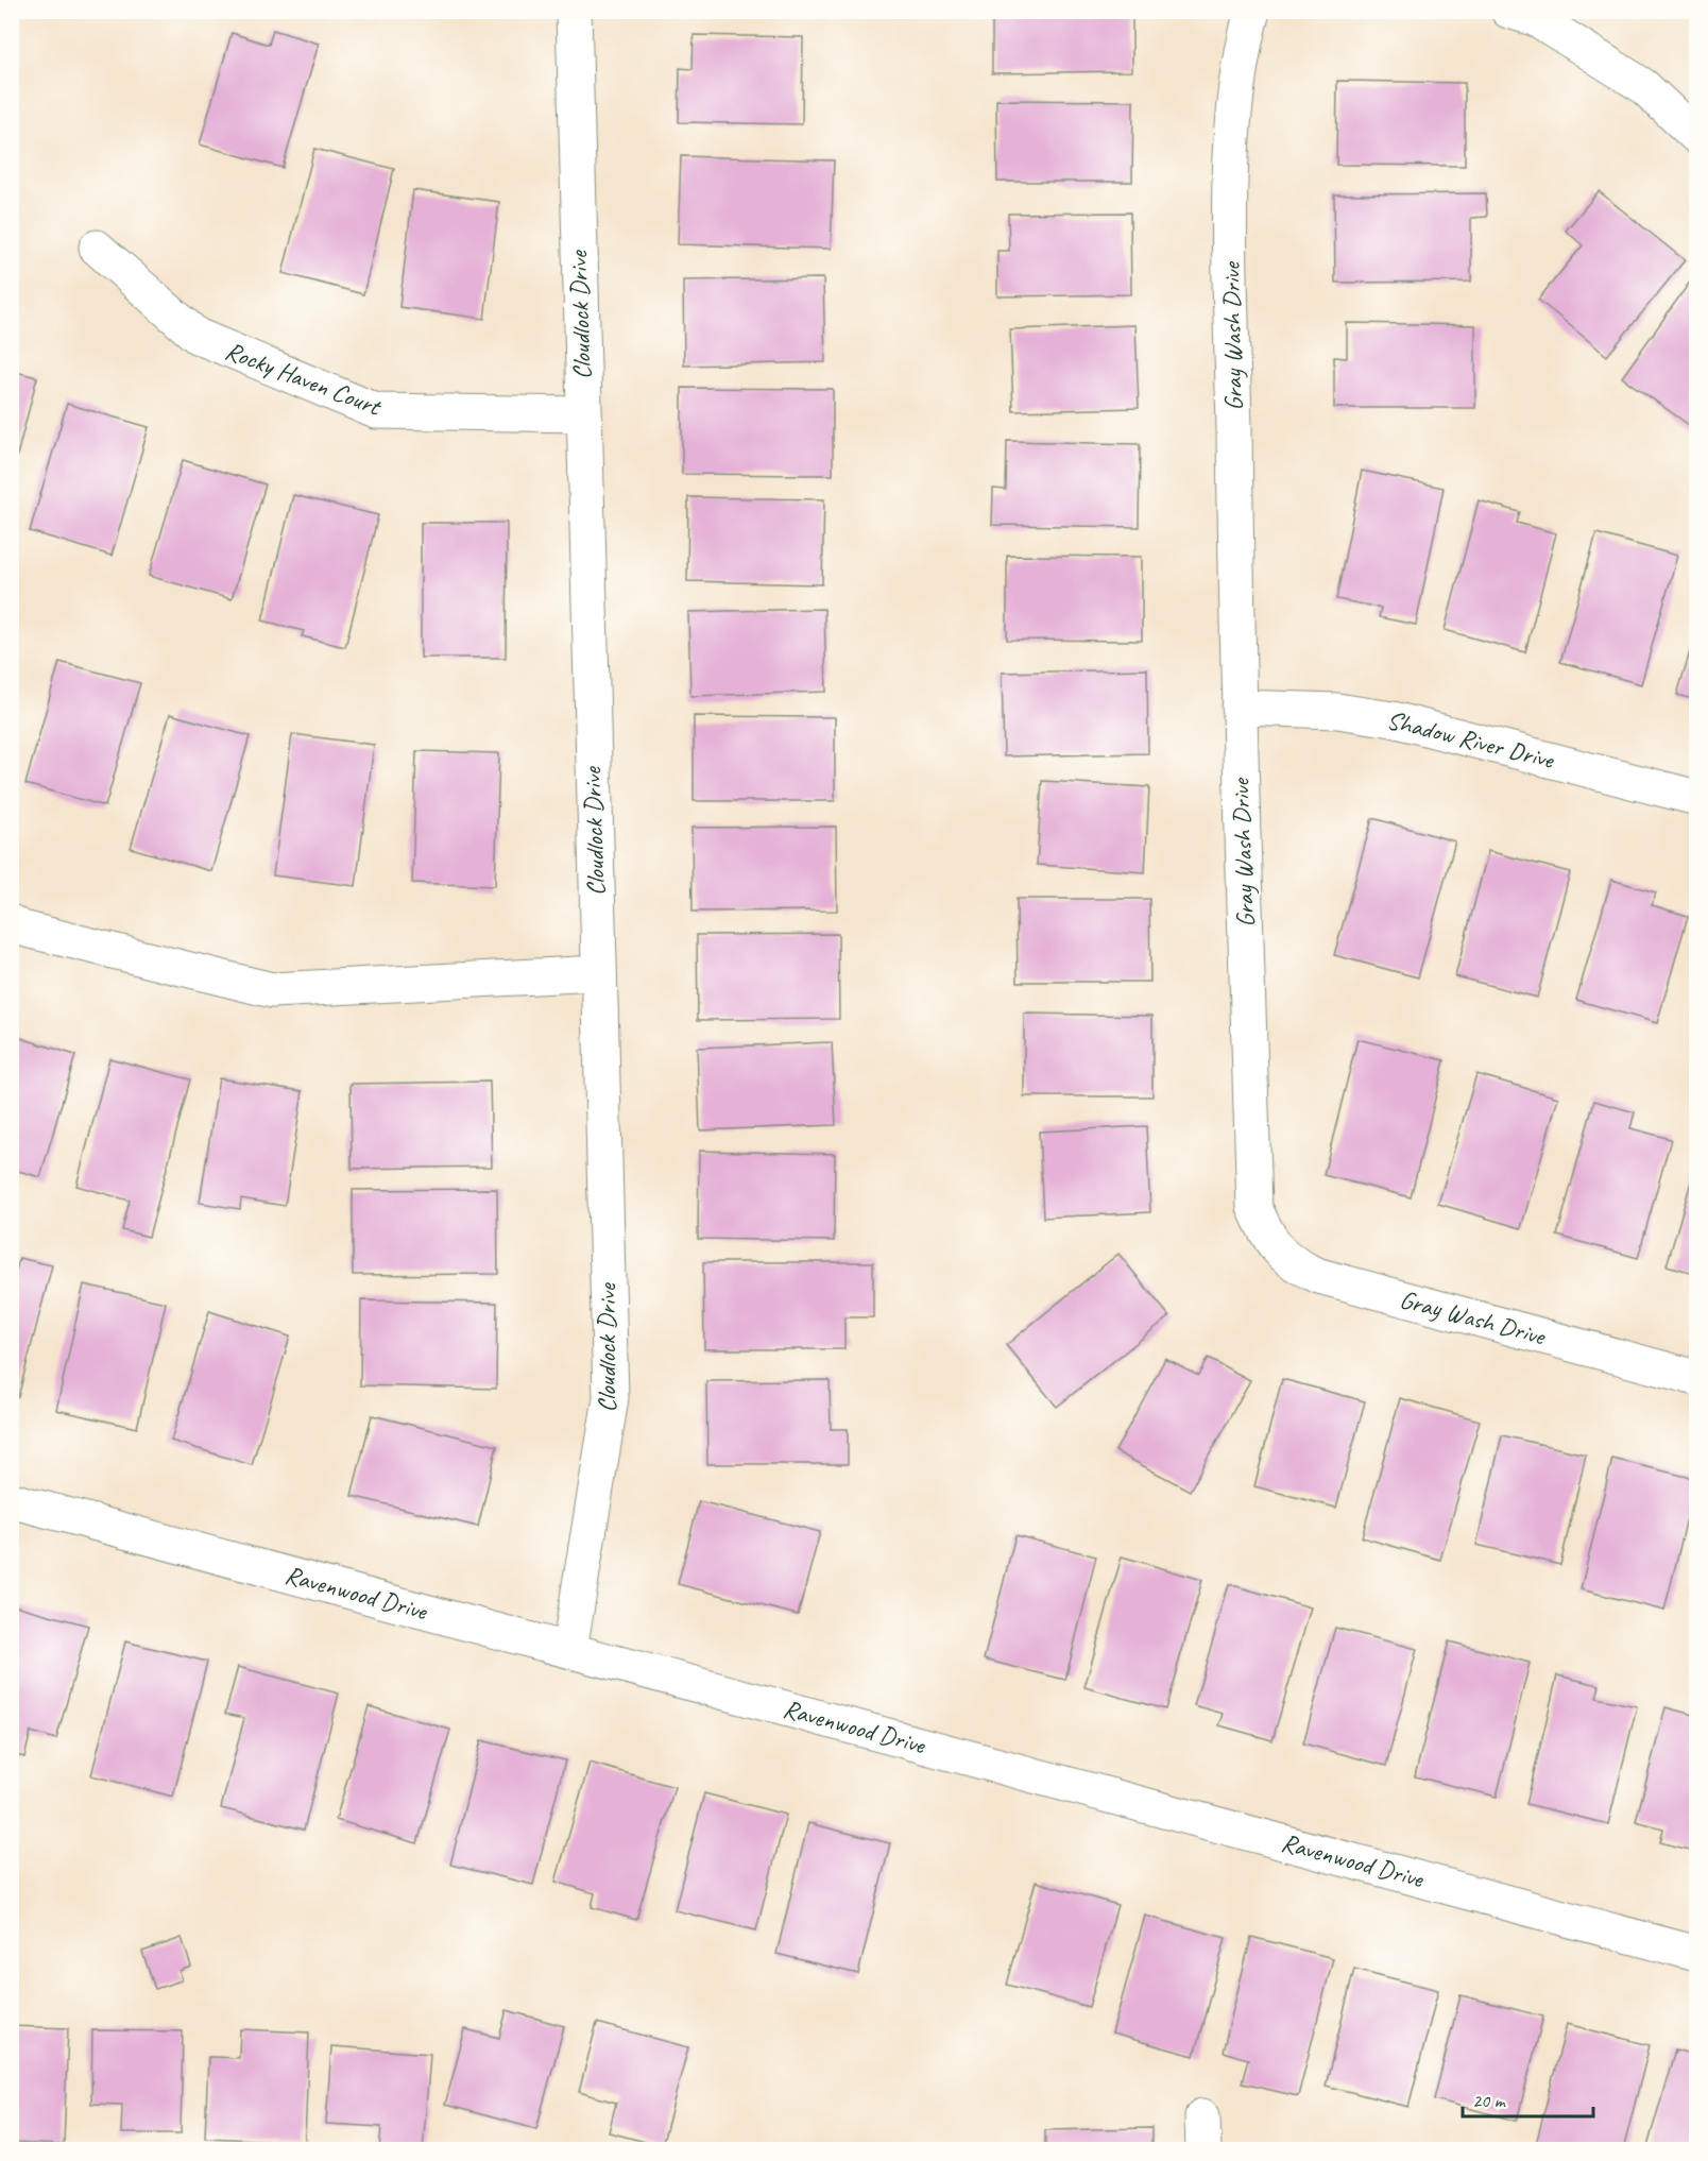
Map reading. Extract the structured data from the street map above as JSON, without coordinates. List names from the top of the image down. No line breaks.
{"streets":{"street":["Cloudlock Drive","Gray Wash Drive","Rocky Haven Court","Shadow River Drive","Ravenwood Drive"]},"crossings":[["Cloudlock Drive","Rocky Haven Court"],["Cloudlock Drive","Ravenwood Drive"],["Gray Wash Drive","Shadow River Drive"]],"scale_bar":"20 m"}
